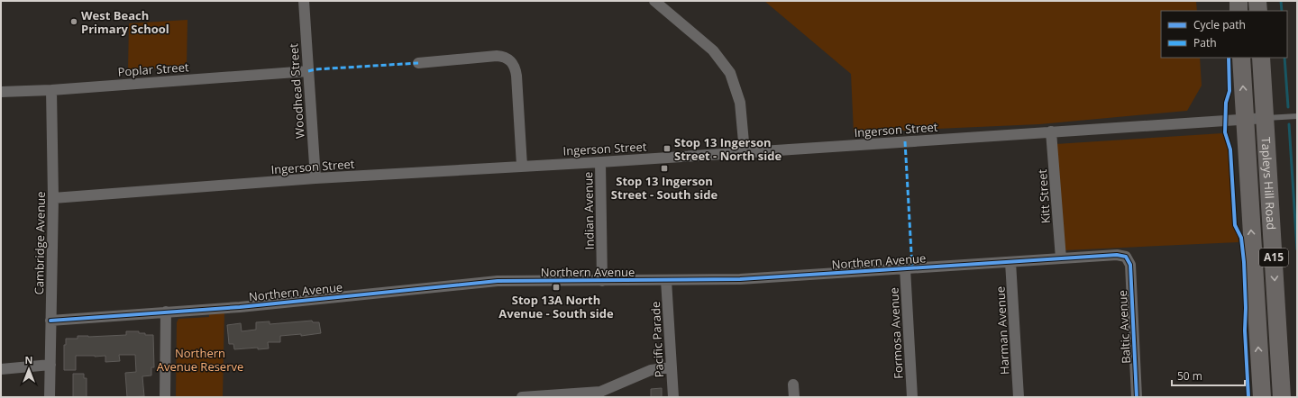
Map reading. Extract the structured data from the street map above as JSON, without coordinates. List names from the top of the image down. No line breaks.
{"streets":{"main road":["Tapleys Hill Road","A15"],"street":["Poplar Street","Woodhead Street","Ingerson Street","Kitt Street","Indian Avenue","Cambridge Avenue","Northern Avenue","Baltic Avenue","Harman Avenue","Formosa Avenue","Pacific Parade"]},"crossings":[["Poplar Street","Woodhead Street"],["Poplar Street","Cambridge Avenue"],["Woodhead Street","Ingerson Street"],["Ingerson Street","Tapleys Hill Road"],["Ingerson Street","Kitt Street"],["Ingerson Street","Indian Avenue"],["Ingerson Street","Cambridge Avenue"],["Kitt Street","Northern Avenue"],["Indian Avenue","Northern Avenue"],["Cambridge Avenue","Northern Avenue"],["Northern Avenue","Baltic Avenue"],["Northern Avenue","Harman Avenue"],["Northern Avenue","Formosa Avenue"],["Northern Avenue","Pacific Parade"]],"parks":["Northern Avenue Reserve"],"places":{"other":["West Beach Primary School"],"transit":["Stop 13 Ingerson Street - North side","Stop 13 Ingerson Street - South side","Stop 13A North Avenue - South side"]},"legend":["Cycle path","Path"],"scale_bar":"50 m","north":"top"}
